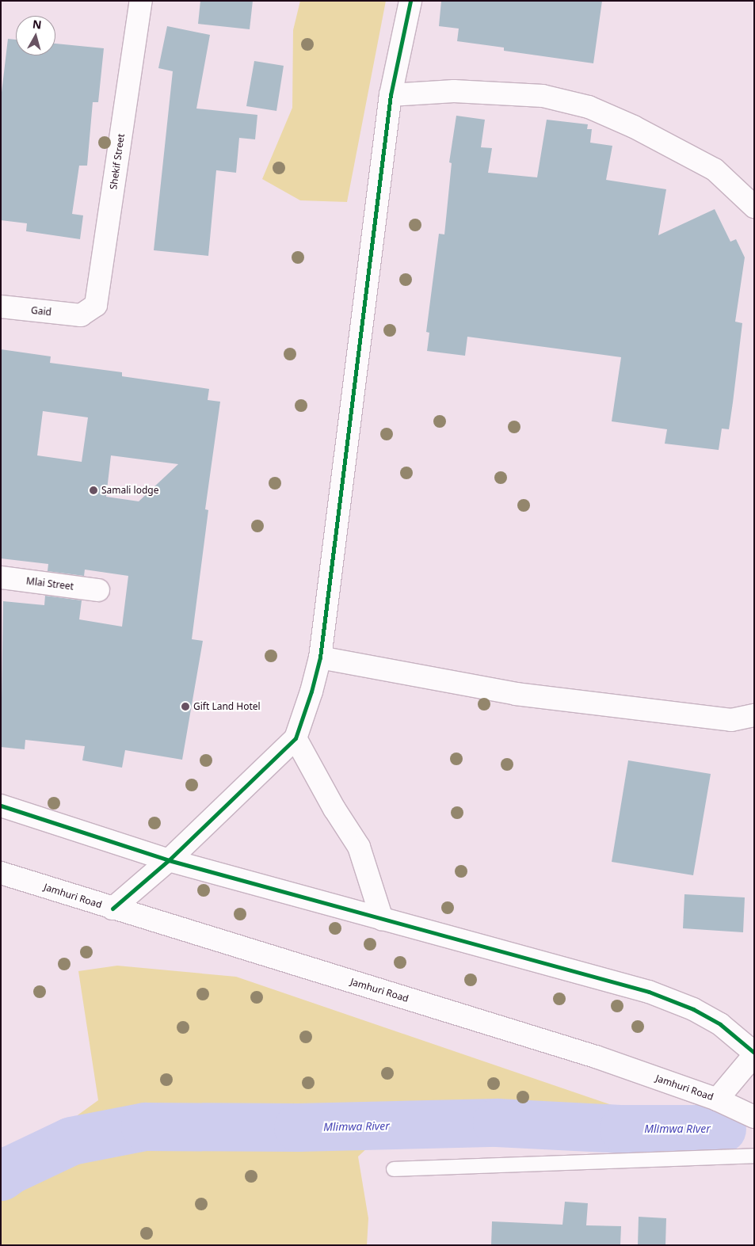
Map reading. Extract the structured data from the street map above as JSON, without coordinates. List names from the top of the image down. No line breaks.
{"streets":{"street":["Shekif Street","Gaid","Mlai Street","Jamhuri Road"]},"crossings":[["Shekif Street","Gaid"]],"water":["Mlimwa River"],"places":["Samali lodge","Gift Land Hotel"],"north":"top"}
